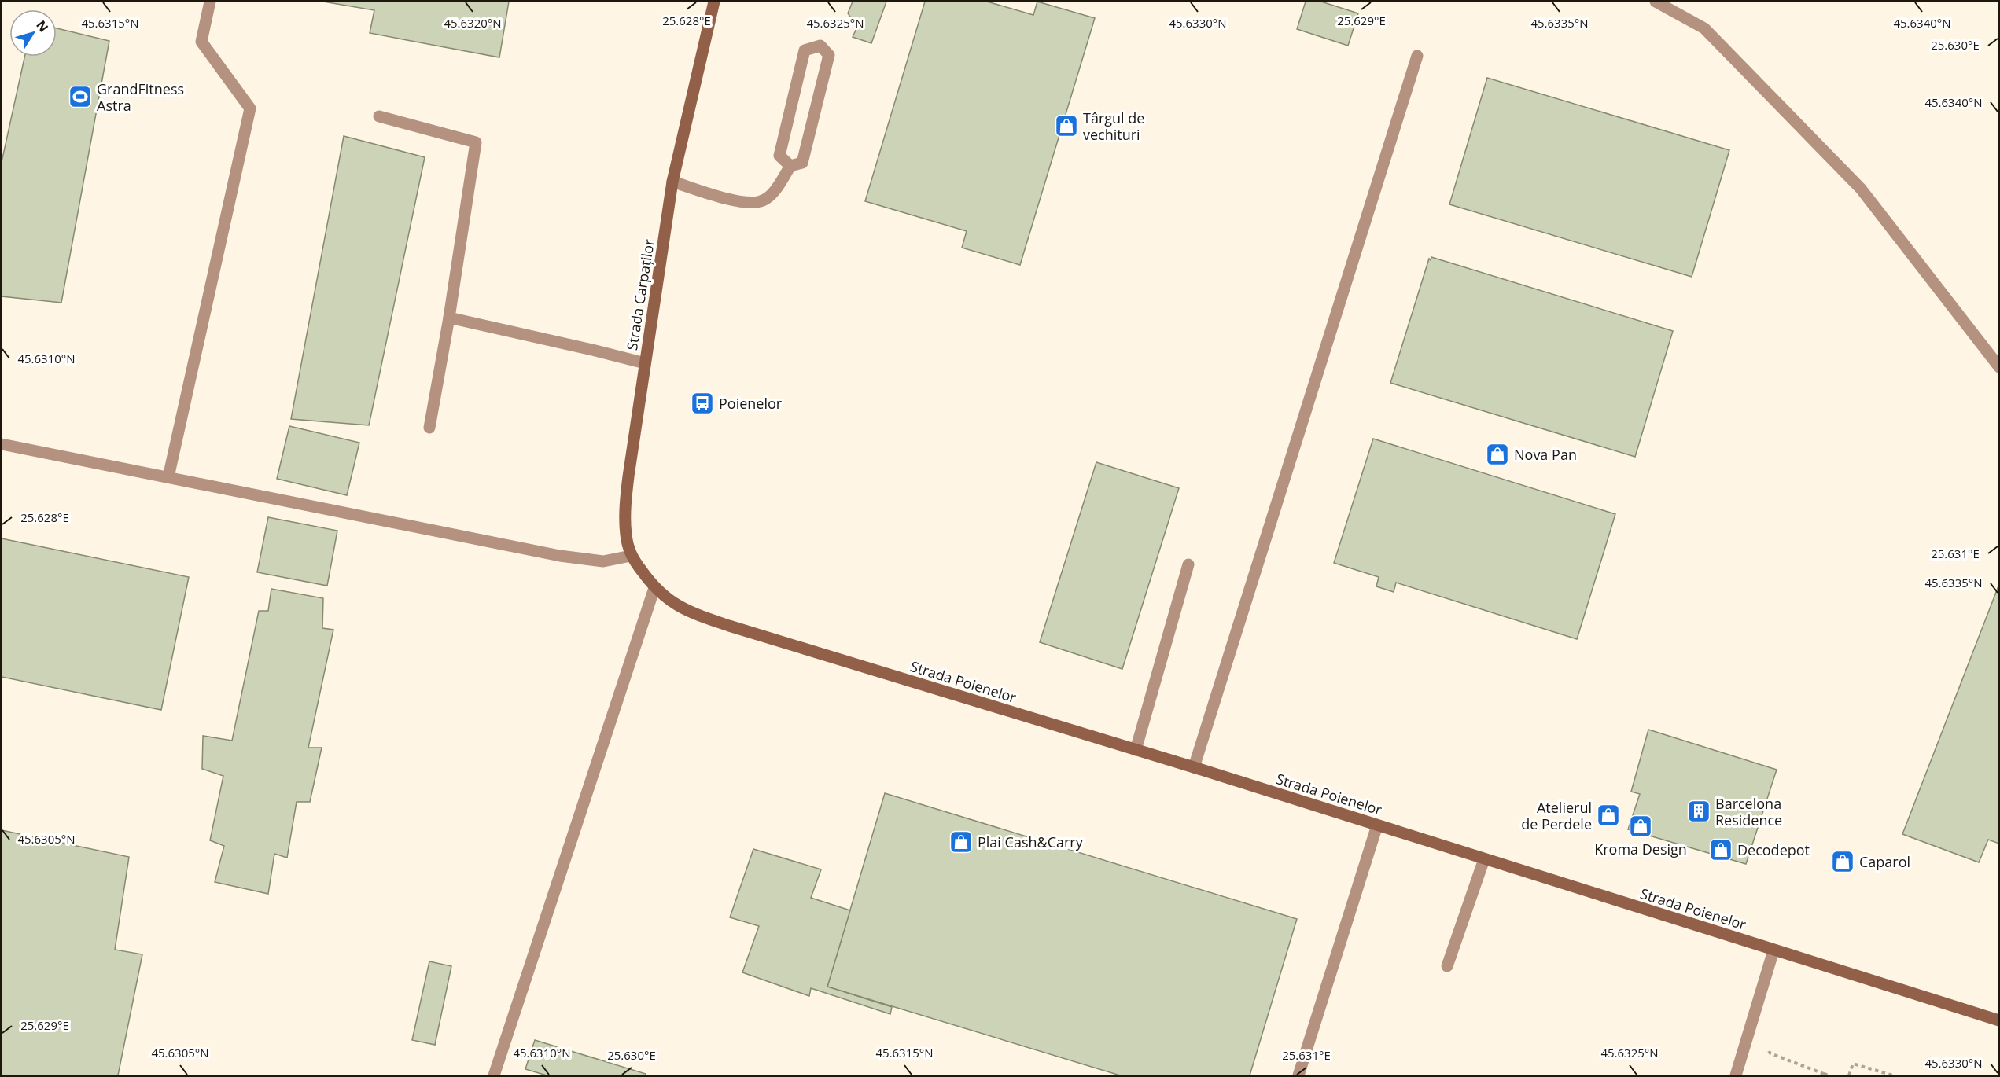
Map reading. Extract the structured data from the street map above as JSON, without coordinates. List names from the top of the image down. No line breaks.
{"streets":{"main road":["Strada Carpaților","Strada Poienelor"]},"crossings":[["Strada Carpaților","Strada Poienelor"]],"places":{"sports":["GrandFitness Astra"],"shop":["Târgul de vechituri","Nova Pan","Atelierul de Perdele","Kroma Design","Plai Cash&Carry","Decodepot","Caparol"],"bus stop":["Poienelor"],"building":["Barcelona Residence"]},"north":"top right","coordinates":["25.628°E","25.629°E","45.6315°N","45.6320°N","45.6325°N","45.6330°N","45.6335°N","45.6340°N","25.630°E","45.6310°N","25.631°E","45.6305°N"]}
